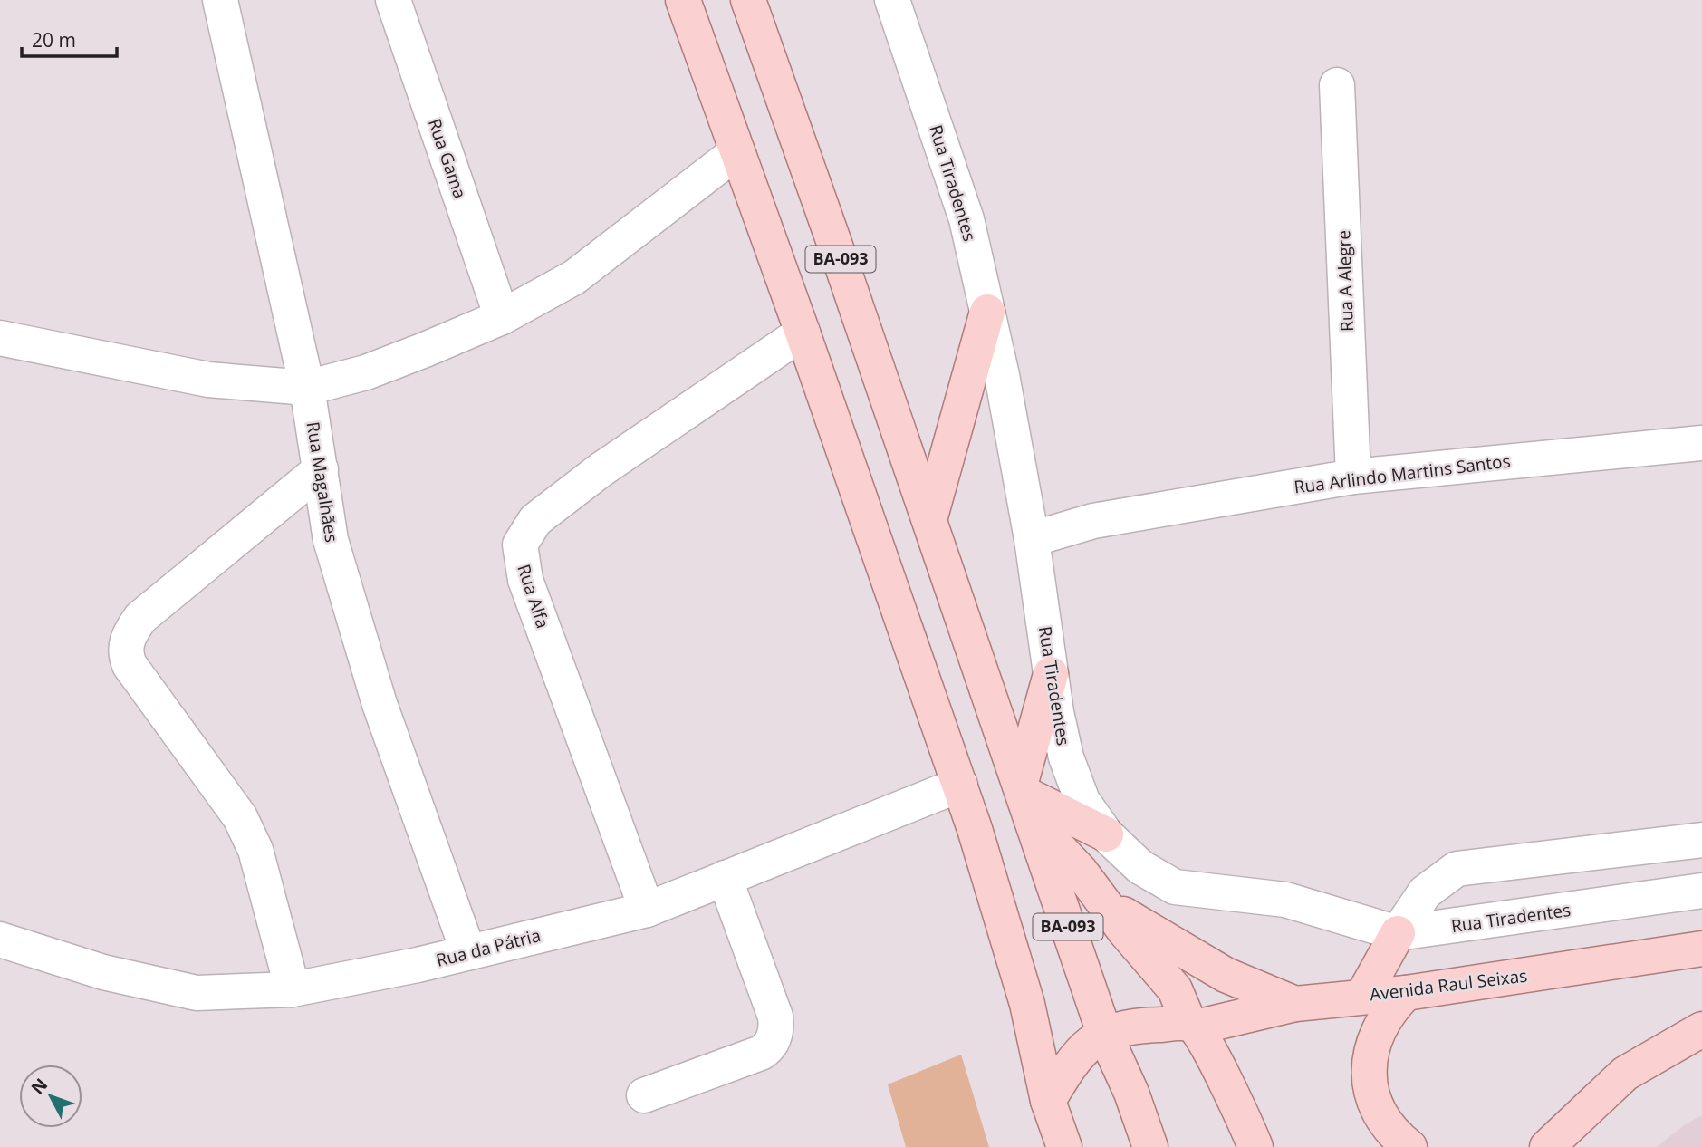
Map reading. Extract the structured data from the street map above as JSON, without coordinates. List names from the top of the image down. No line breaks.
{"streets":{"main road":["BA-093","Avenida Raul Seixas"],"street":["Rua Gama","Rua Tiradentes","Rua A Alegre","Rua Arlindo Martins Santos","Rua Magalhães","Rua Alfa","Rua da Pátria"]},"crossings":[["Rua Tiradentes","Rua Arlindo Martins Santos"],["BA-093","Avenida Raul Seixas"],["Rua A Alegre","Rua Arlindo Martins Santos"],["Rua Magalhães","Rua da Pátria"],["Rua Alfa","Rua da Pátria"]],"scale_bar":"20 m","north":"top left"}
